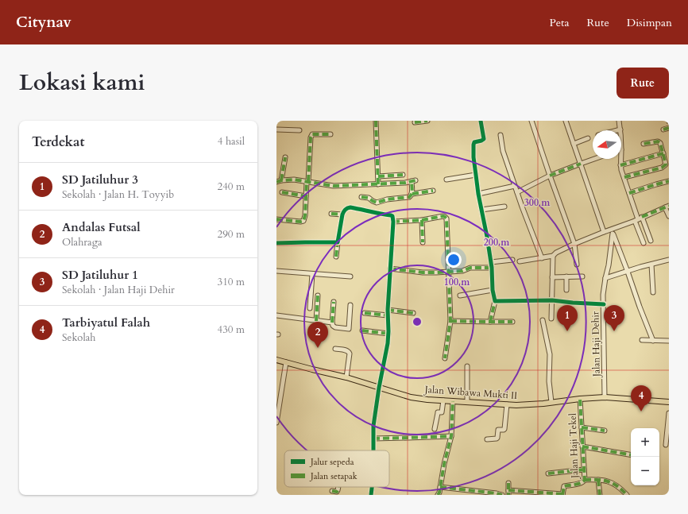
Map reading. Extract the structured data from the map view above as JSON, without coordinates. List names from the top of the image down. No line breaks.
{"streets":{"main road":["Jalan Wibawa Mukti II"],"street":["Jalan Haji Dehir","Jalan Haji Tekel"]},"crossings":[["Jalan Haji Dehir","Jalan Wibawa Mukti II"],["Jalan Wibawa Mukti II","Jalan Haji Tekel"]],"legend":["Jalur sepeda","Jalan setapak"],"north":"left","page":{"header":"Citynav","nav":["Peta","Rute","Disimpan"],"title":"Lokasi kami","buttons":"Rute","heading":["Terdekat","4 hasil"],"list":[{"mark":"1","name":"SD Jatiluhur 3","note":"Sekolah · Jalan H. Toyyib","value":"240 m"},{"mark":"2","name":"Andalas Futsal","note":"Olahraga","value":"290 m"},{"mark":"3","name":"SD Jatiluhur 1","note":"Sekolah · Jalan Haji Dehir","value":"310 m"},{"mark":"4","name":"Tarbiyatul Falah","note":"Sekolah","value":"430 m"}],"pins":["1","3","2","4"],"map_buttons":["+","−"]},"rings":["300 m","200 m","100 m"]}
